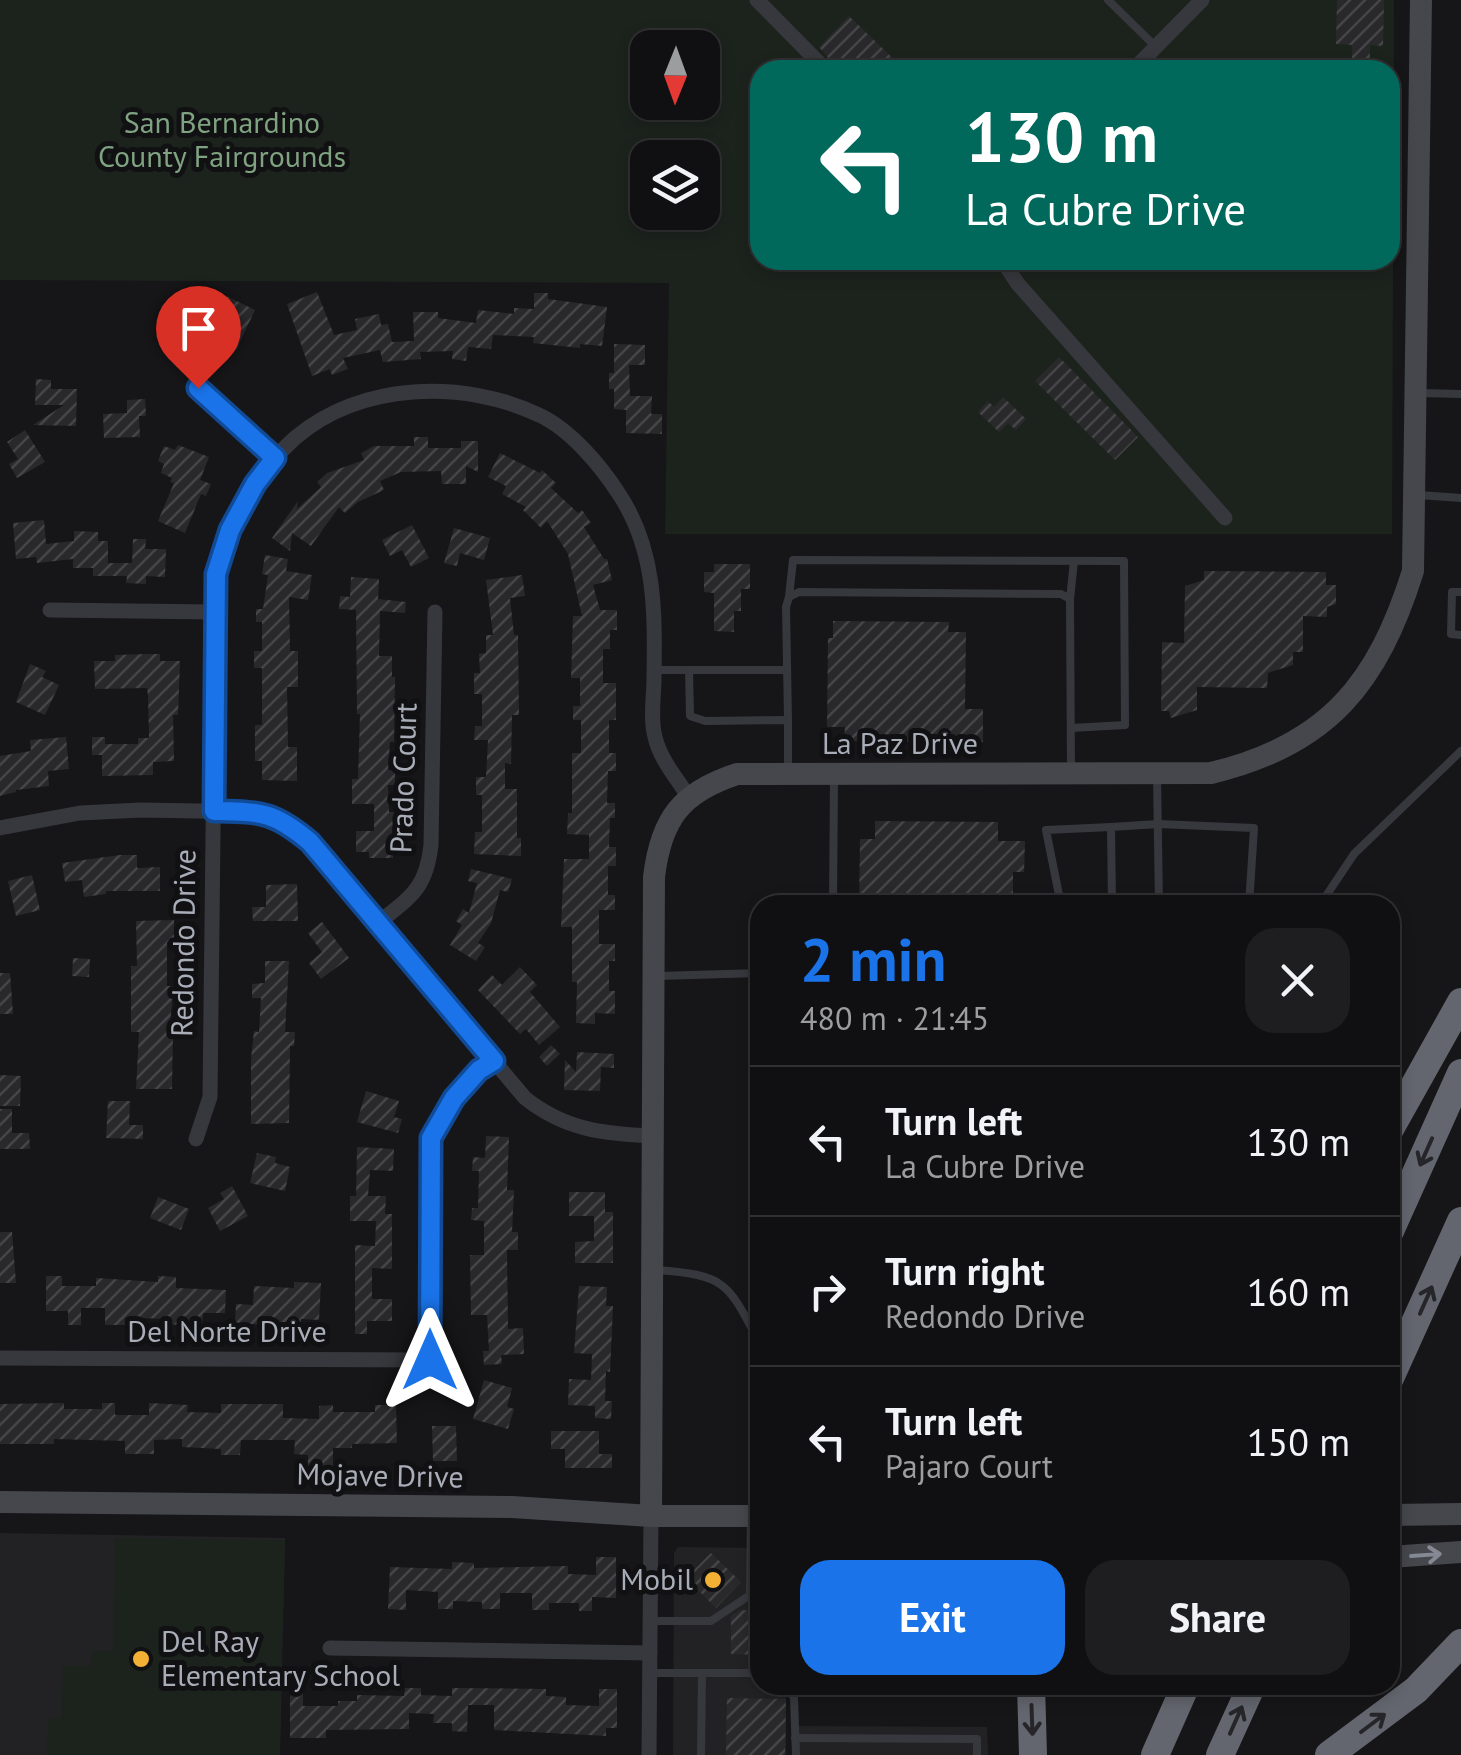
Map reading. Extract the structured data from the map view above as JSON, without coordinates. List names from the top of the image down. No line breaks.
{"streets":{"street":["La Paz Drive","Prado Court","Redondo Drive","Del Norte Drive","Mojave Drive"]},"crossings":[["La Paz Drive","Redondo Drive"]],"parks":["San Bernardino County Fairgrounds"],"places":["Mobil","Del Ray Elementary School"],"north":"bottom","page":{"turn":["130 m","La Cubre Drive"],"heading":["2 min","480 m · 21:45"],"list":[{"name":"Turn left","note":"La Cubre Drive","value":"130 m"},{"name":"Turn right","note":"Redondo Drive","value":"160 m"},{"name":"Turn left","note":"Pajaro Court","value":"150 m"}],"buttons":["Exit","Share"]}}
